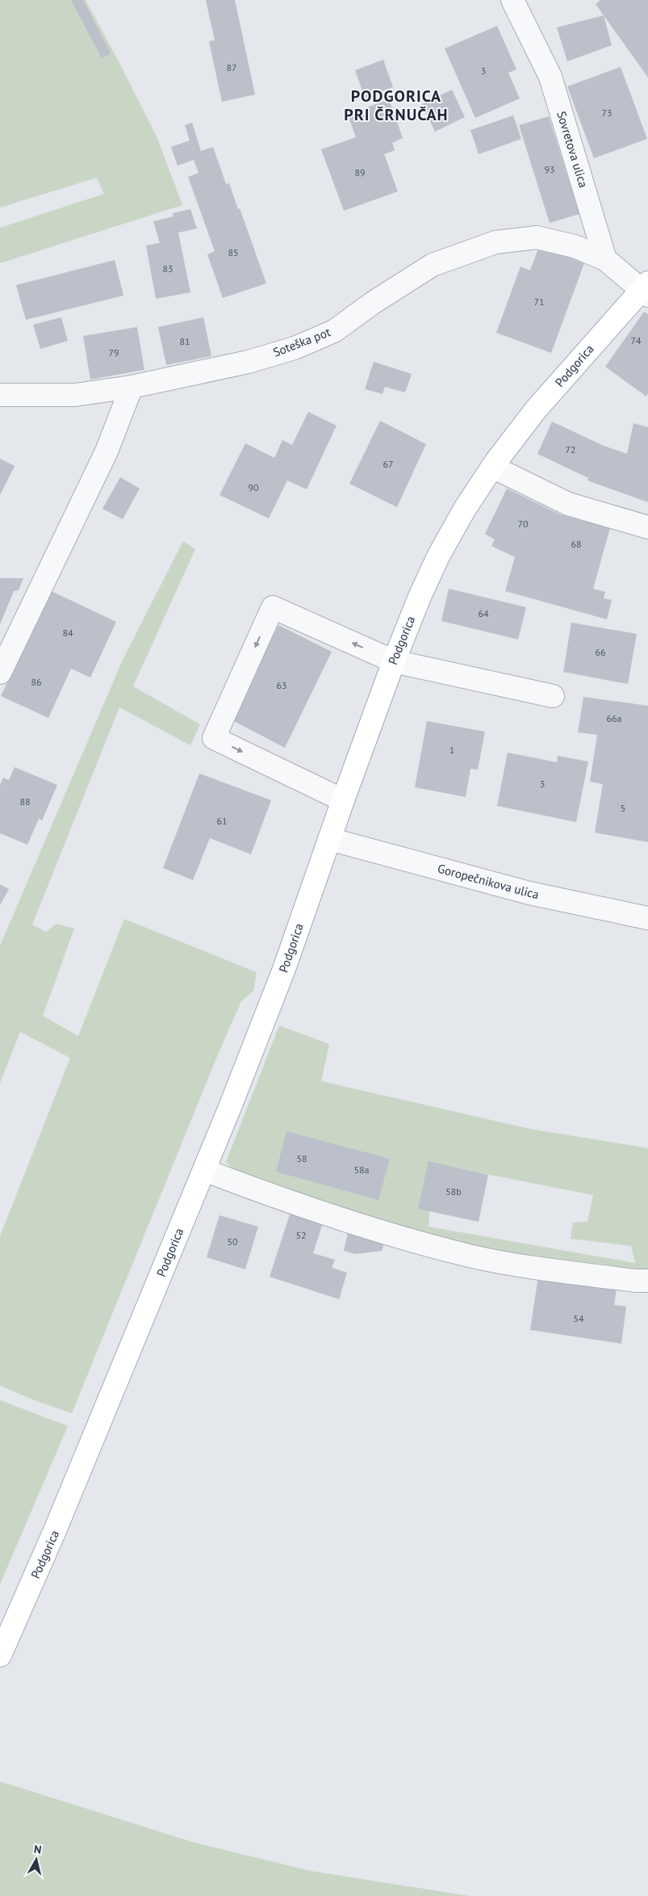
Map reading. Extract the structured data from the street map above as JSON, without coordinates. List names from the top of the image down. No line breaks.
{"streets":{"main road":["Podgorica"],"street":["Sovretova ulica","Soteška pot","Goropečnikova ulica"]},"crossings":[["Sovretova ulica","Soteška pot"],["Podgorica","Goropečnikova ulica"]],"districts":["PODGORICA PRI ČRNUČAH"],"house_numbers":["87","3","73","93","89","85","83","71","74","81","79","72","67","90","70","68","64","84","66","86","63","66a","1","3","88","5","61","58","58a","58b","52","50","54"],"north":"top"}
